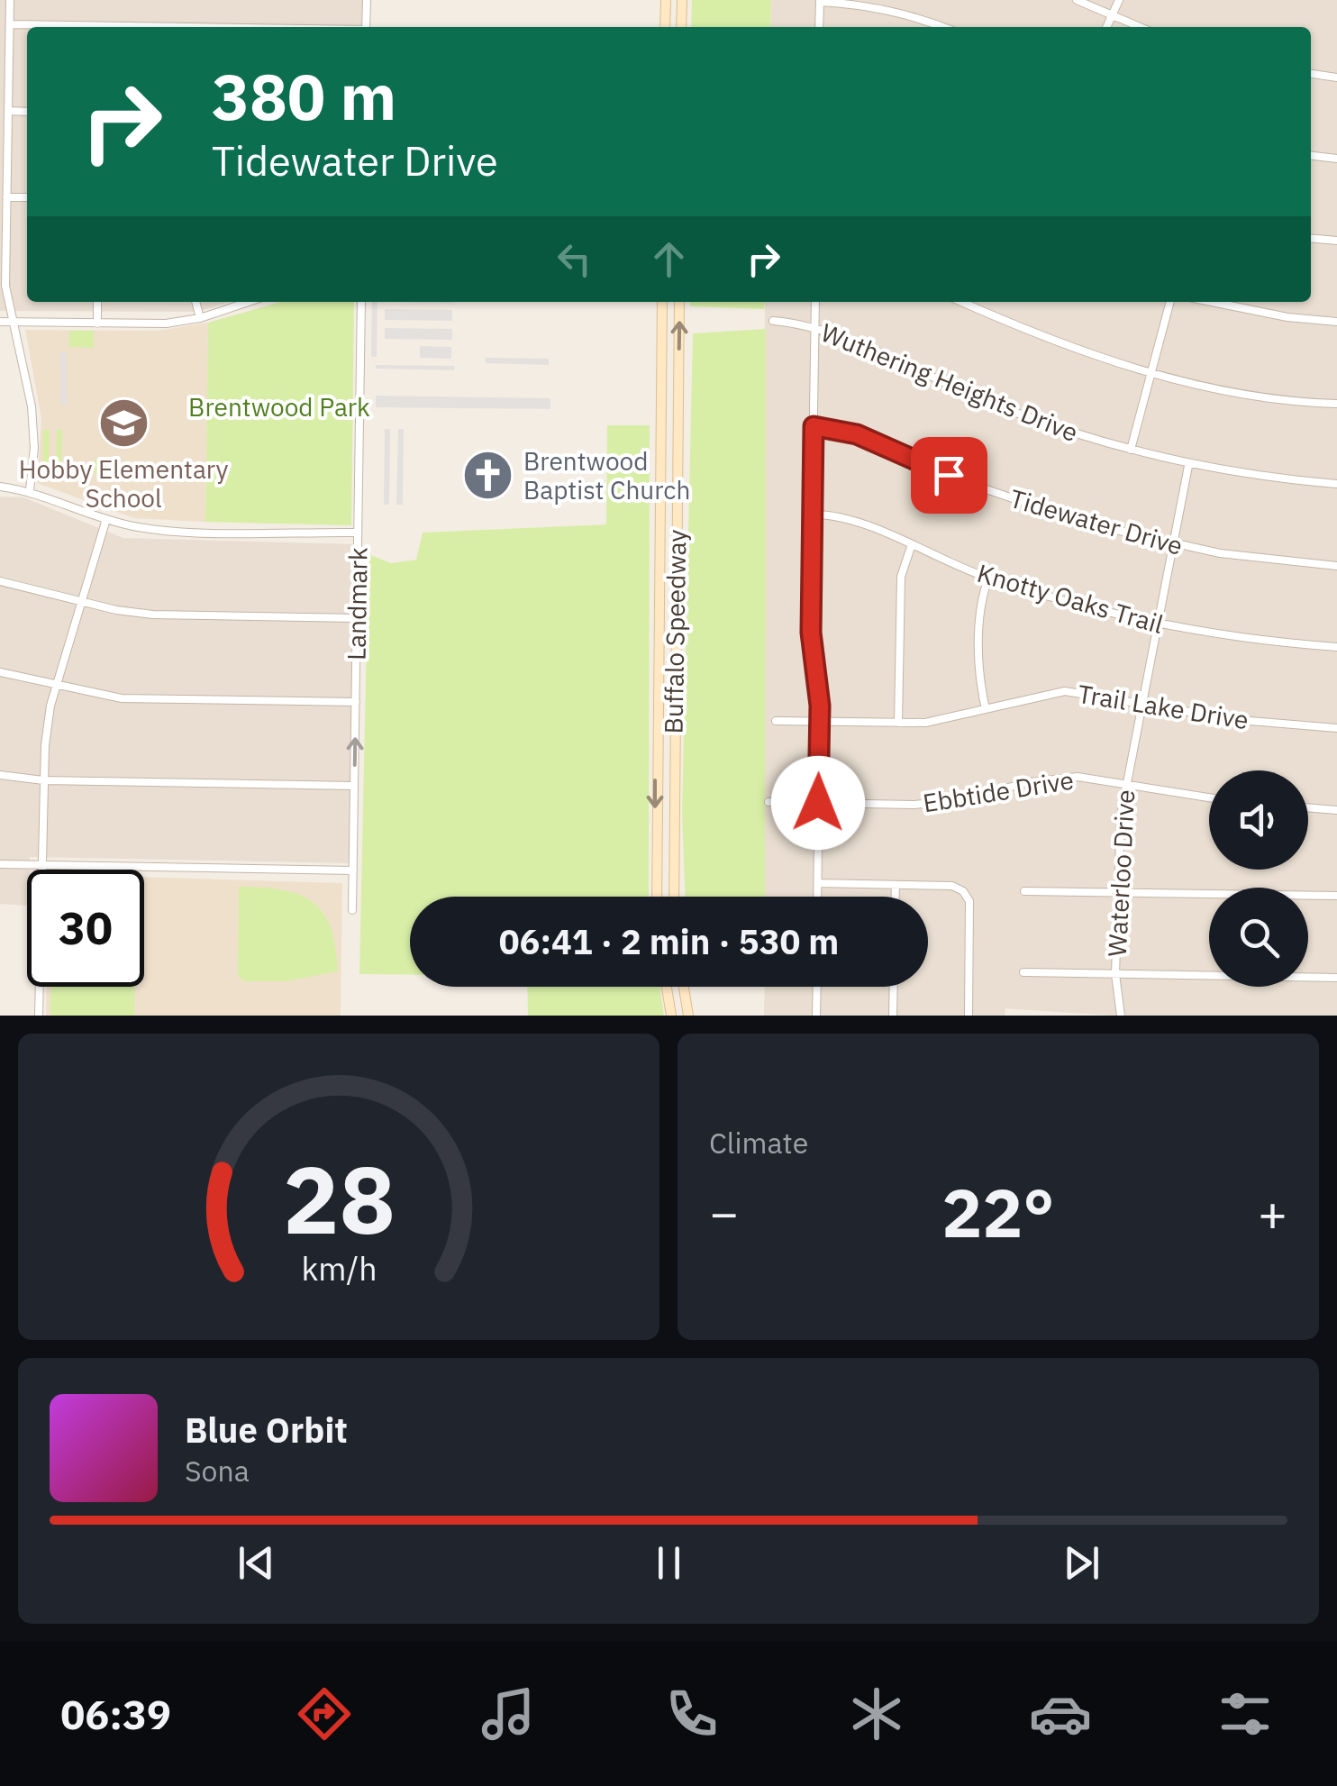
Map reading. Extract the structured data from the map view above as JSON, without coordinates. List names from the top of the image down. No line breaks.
{"streets":{"main road":["Buffalo Speedway"],"street":["Wuthering Heights Drive","Tidewater Drive","Knotty Oaks Trail","Landmark","Trail Lake Drive","Ebbtide Drive","Waterloo Drive"]},"crossings":[["Wuthering Heights Drive","Waterloo Drive"],["Tidewater Drive","Waterloo Drive"],["Knotty Oaks Trail","Waterloo Drive"],["Trail Lake Drive","Waterloo Drive"],["Ebbtide Drive","Waterloo Drive"]],"parks":["Brentwood Park"],"places":{"school or university":["Hobby Elementary School"],"church":["Brentwood Baptist Church"]},"page":{"turn":["380 m","Tidewater Drive"],"limit":"30","trip":"06:41 · 2 min · 530 m","tile":"Climate","heat":["−","22°","+"],"song":["Blue Orbit","Sona"],"tabs":"06:39","gauge":["28","km/h"]}}
